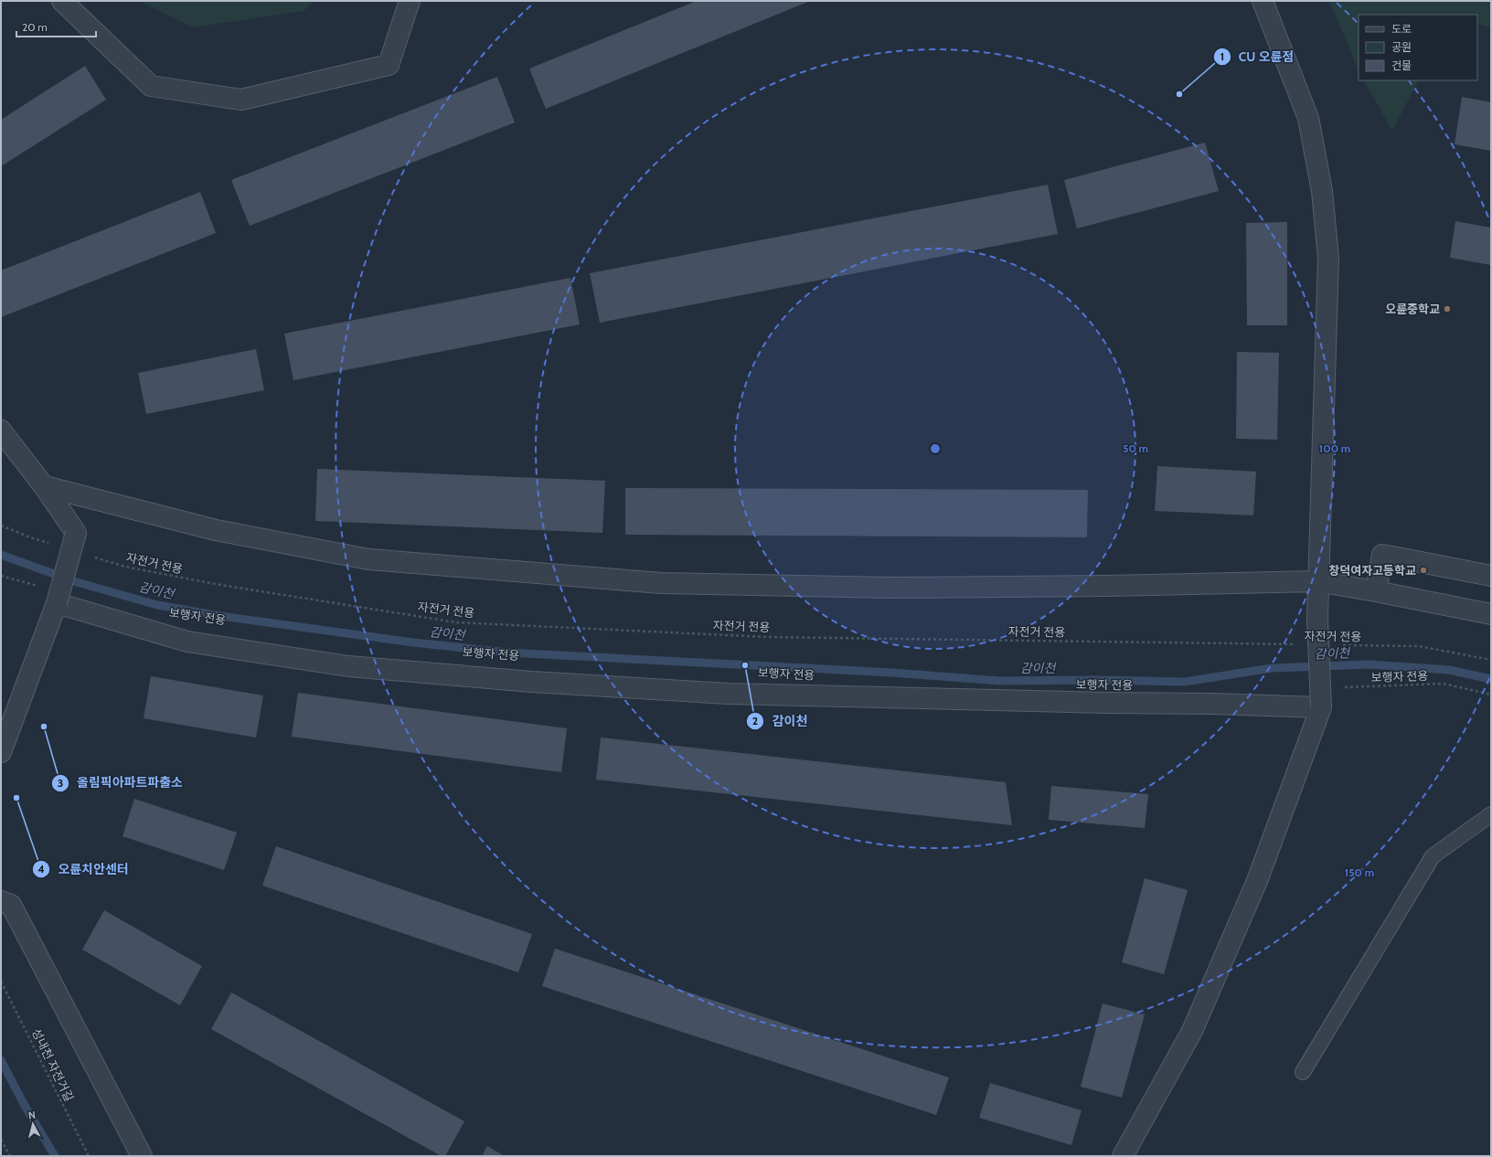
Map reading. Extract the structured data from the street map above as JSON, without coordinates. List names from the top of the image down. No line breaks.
{"streets":{"path":["자전거 전용","보행자 전용","성내천 자전거길"]},"water":["감이천"],"places":["CU 오륜점","오륜중학교","창덕여자고등학교","감이천","올림픽아파트파출소","오륜치안센터"],"legend":["도로","공원","건물"],"scale_bar":"20 m","north":"top","rings":["50 m","100 m","150 m"]}
